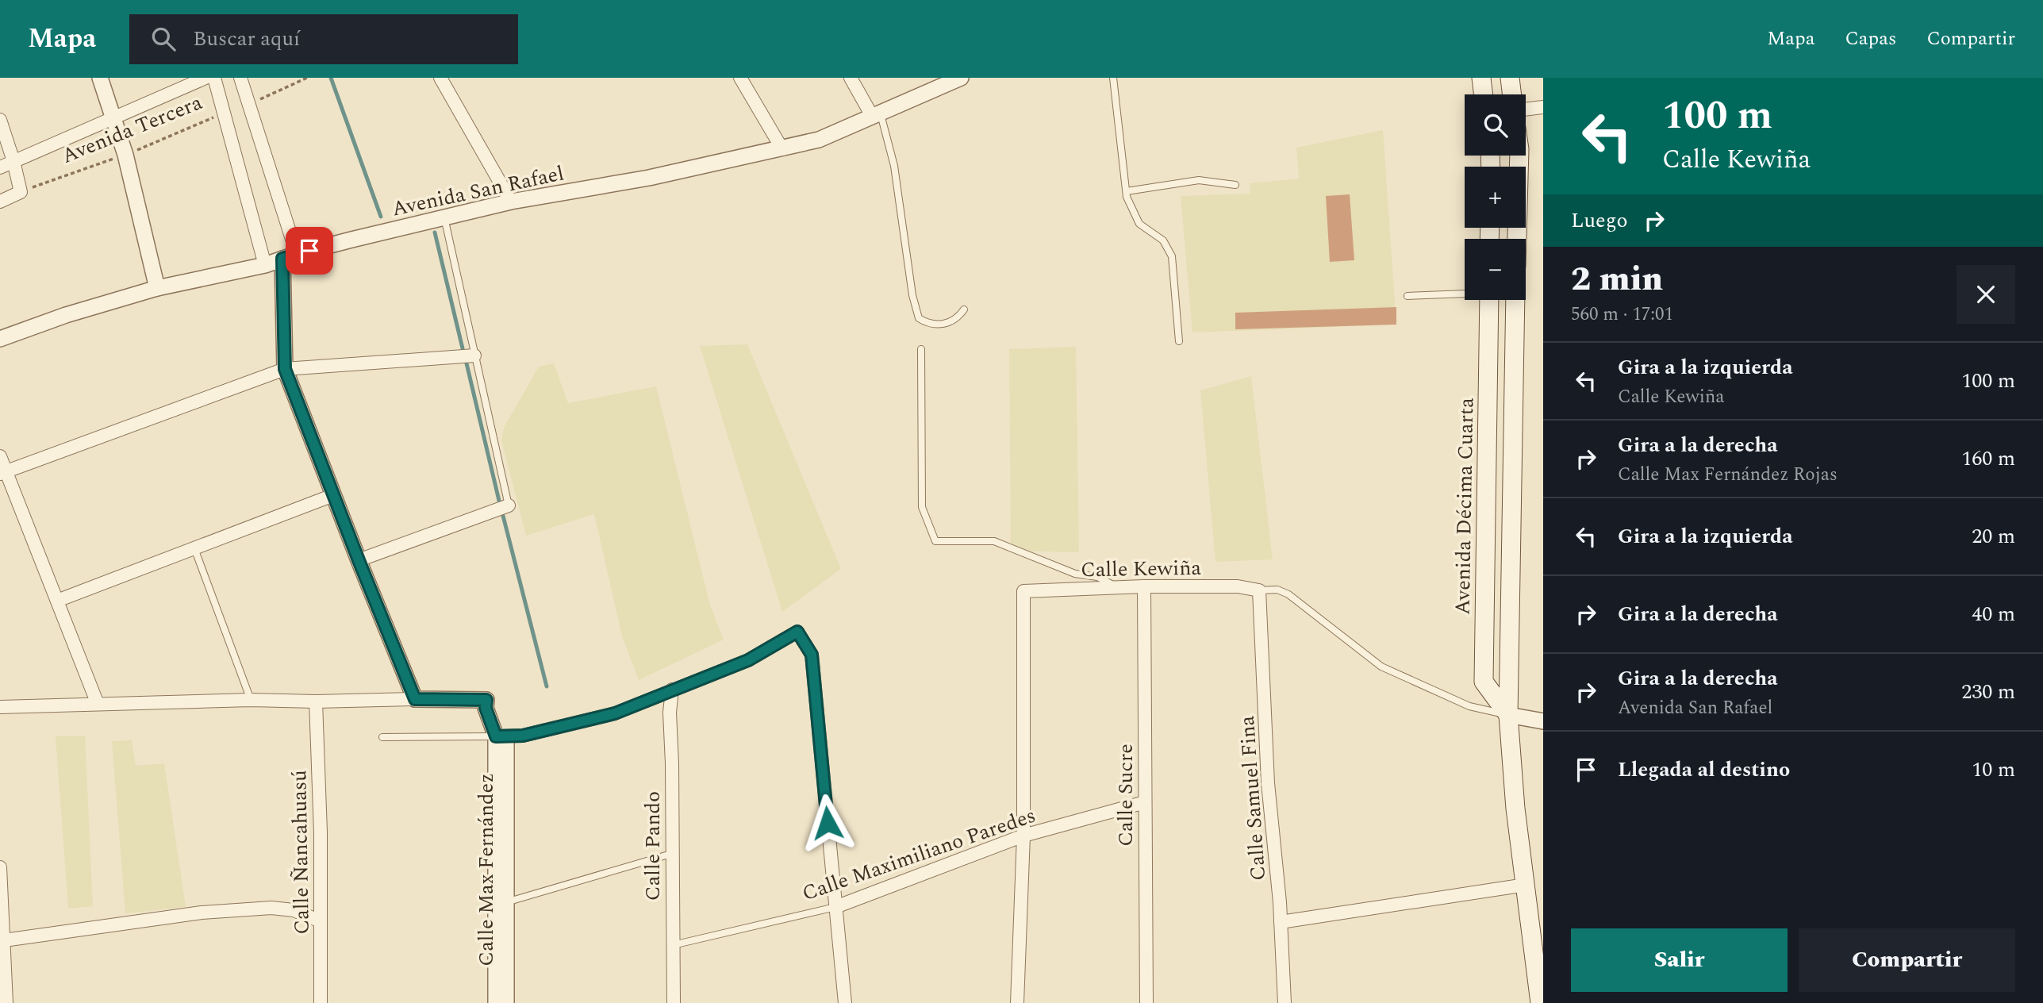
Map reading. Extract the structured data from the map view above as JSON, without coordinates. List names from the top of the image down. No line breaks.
{"streets":{"main road":["Avenida Décima Cuarta"],"street":["Avenida Tercera","Avenida San Rafael","Calle Kewiña","Calle Sucre","Calle Samuel Fina","Calle Pando","Calle Ñancahuasú","Calle Maximiliano Paredes","Calle Max Fernández"]},"crossings":[["Calle Kewiña","Calle Sucre"],["Calle Kewiña","Calle Samuel Fina"],["Calle Kewiña","Calle Maximiliano Paredes"],["Calle Sucre","Calle Maximiliano Paredes"],["Calle Pando","Calle Maximiliano Paredes"]],"page":{"header":"Mapa","search":"Buscar aquí","nav":["Mapa","Capas","Compartir"],"turn":["100 m","Calle Kewiña"],"map_buttons":["+","−"],"then":"Luego","heading":["2 min","560 m · 17:01"],"list":[{"name":"Gira a la izquierda","note":"Calle Kewiña","value":"100 m"},{"name":"Gira a la derecha","note":"Calle Max Fernández Rojas","value":"160 m"},{"name":"Gira a la izquierda","value":"20 m"},{"name":"Gira a la derecha","value":"40 m"},{"name":"Gira a la derecha","note":"Avenida San Rafael","value":"230 m"},{"name":"Llegada al destino","value":"10 m"}],"buttons":["Salir","Compartir"]}}
